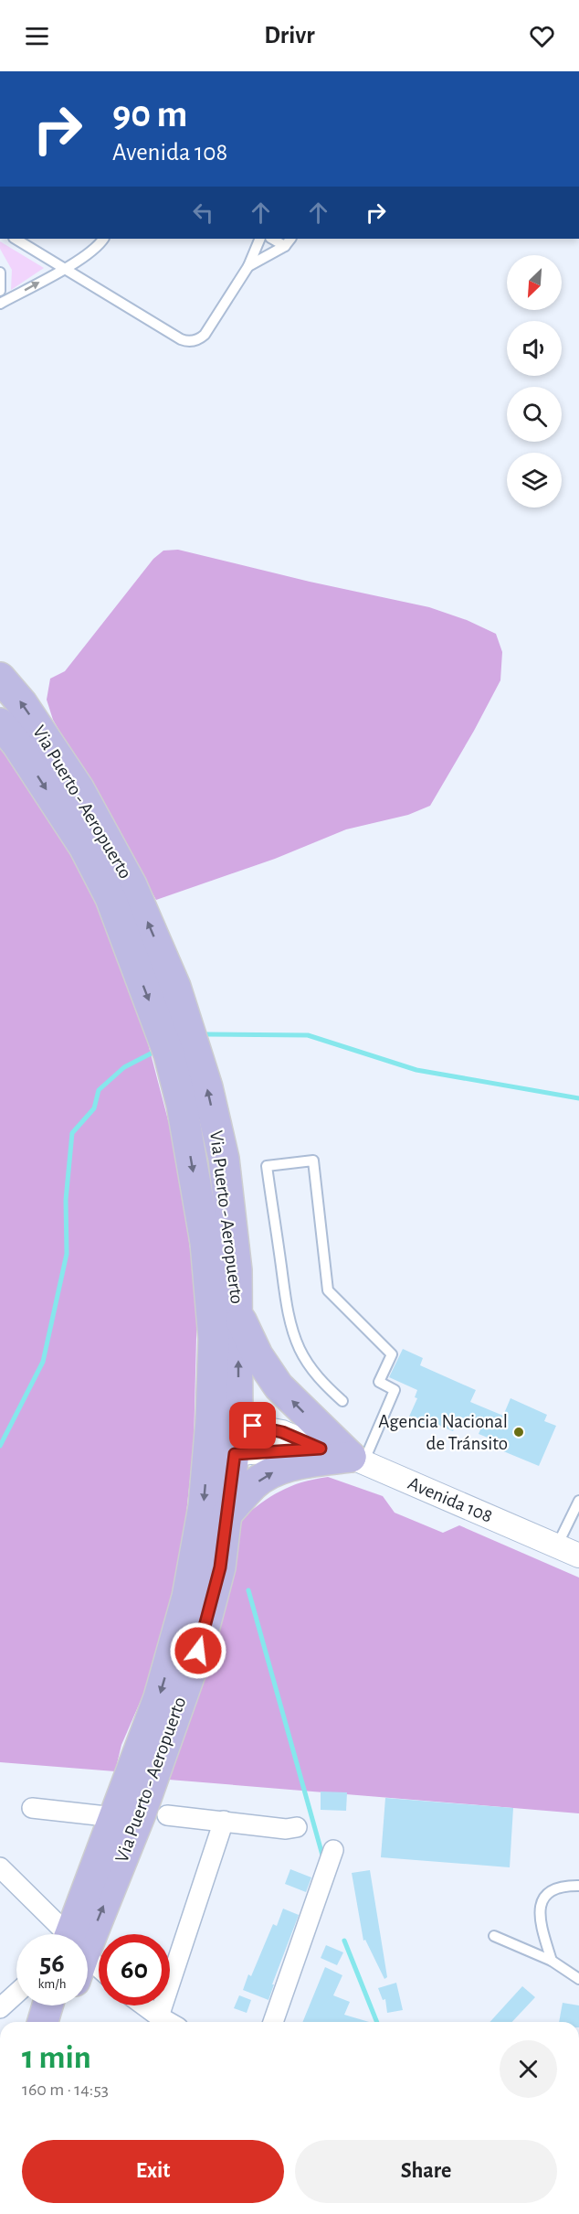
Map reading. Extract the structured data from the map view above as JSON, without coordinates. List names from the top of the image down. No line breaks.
{"streets":{"main road":["Via Puerto - Aeropuerto"],"street":["Avenida 108"]},"crossings":[["Via Puerto - Aeropuerto","Avenida 108"]],"places":["Agencia Nacional de Tránsito"],"north":"bottom left","page":{"header":"Drivr","turn":["90 m","Avenida 108"],"speed":"56 km/h","limit":"60","heading":["1 min","160 m · 14:53"],"buttons":["Exit","Share"]}}
